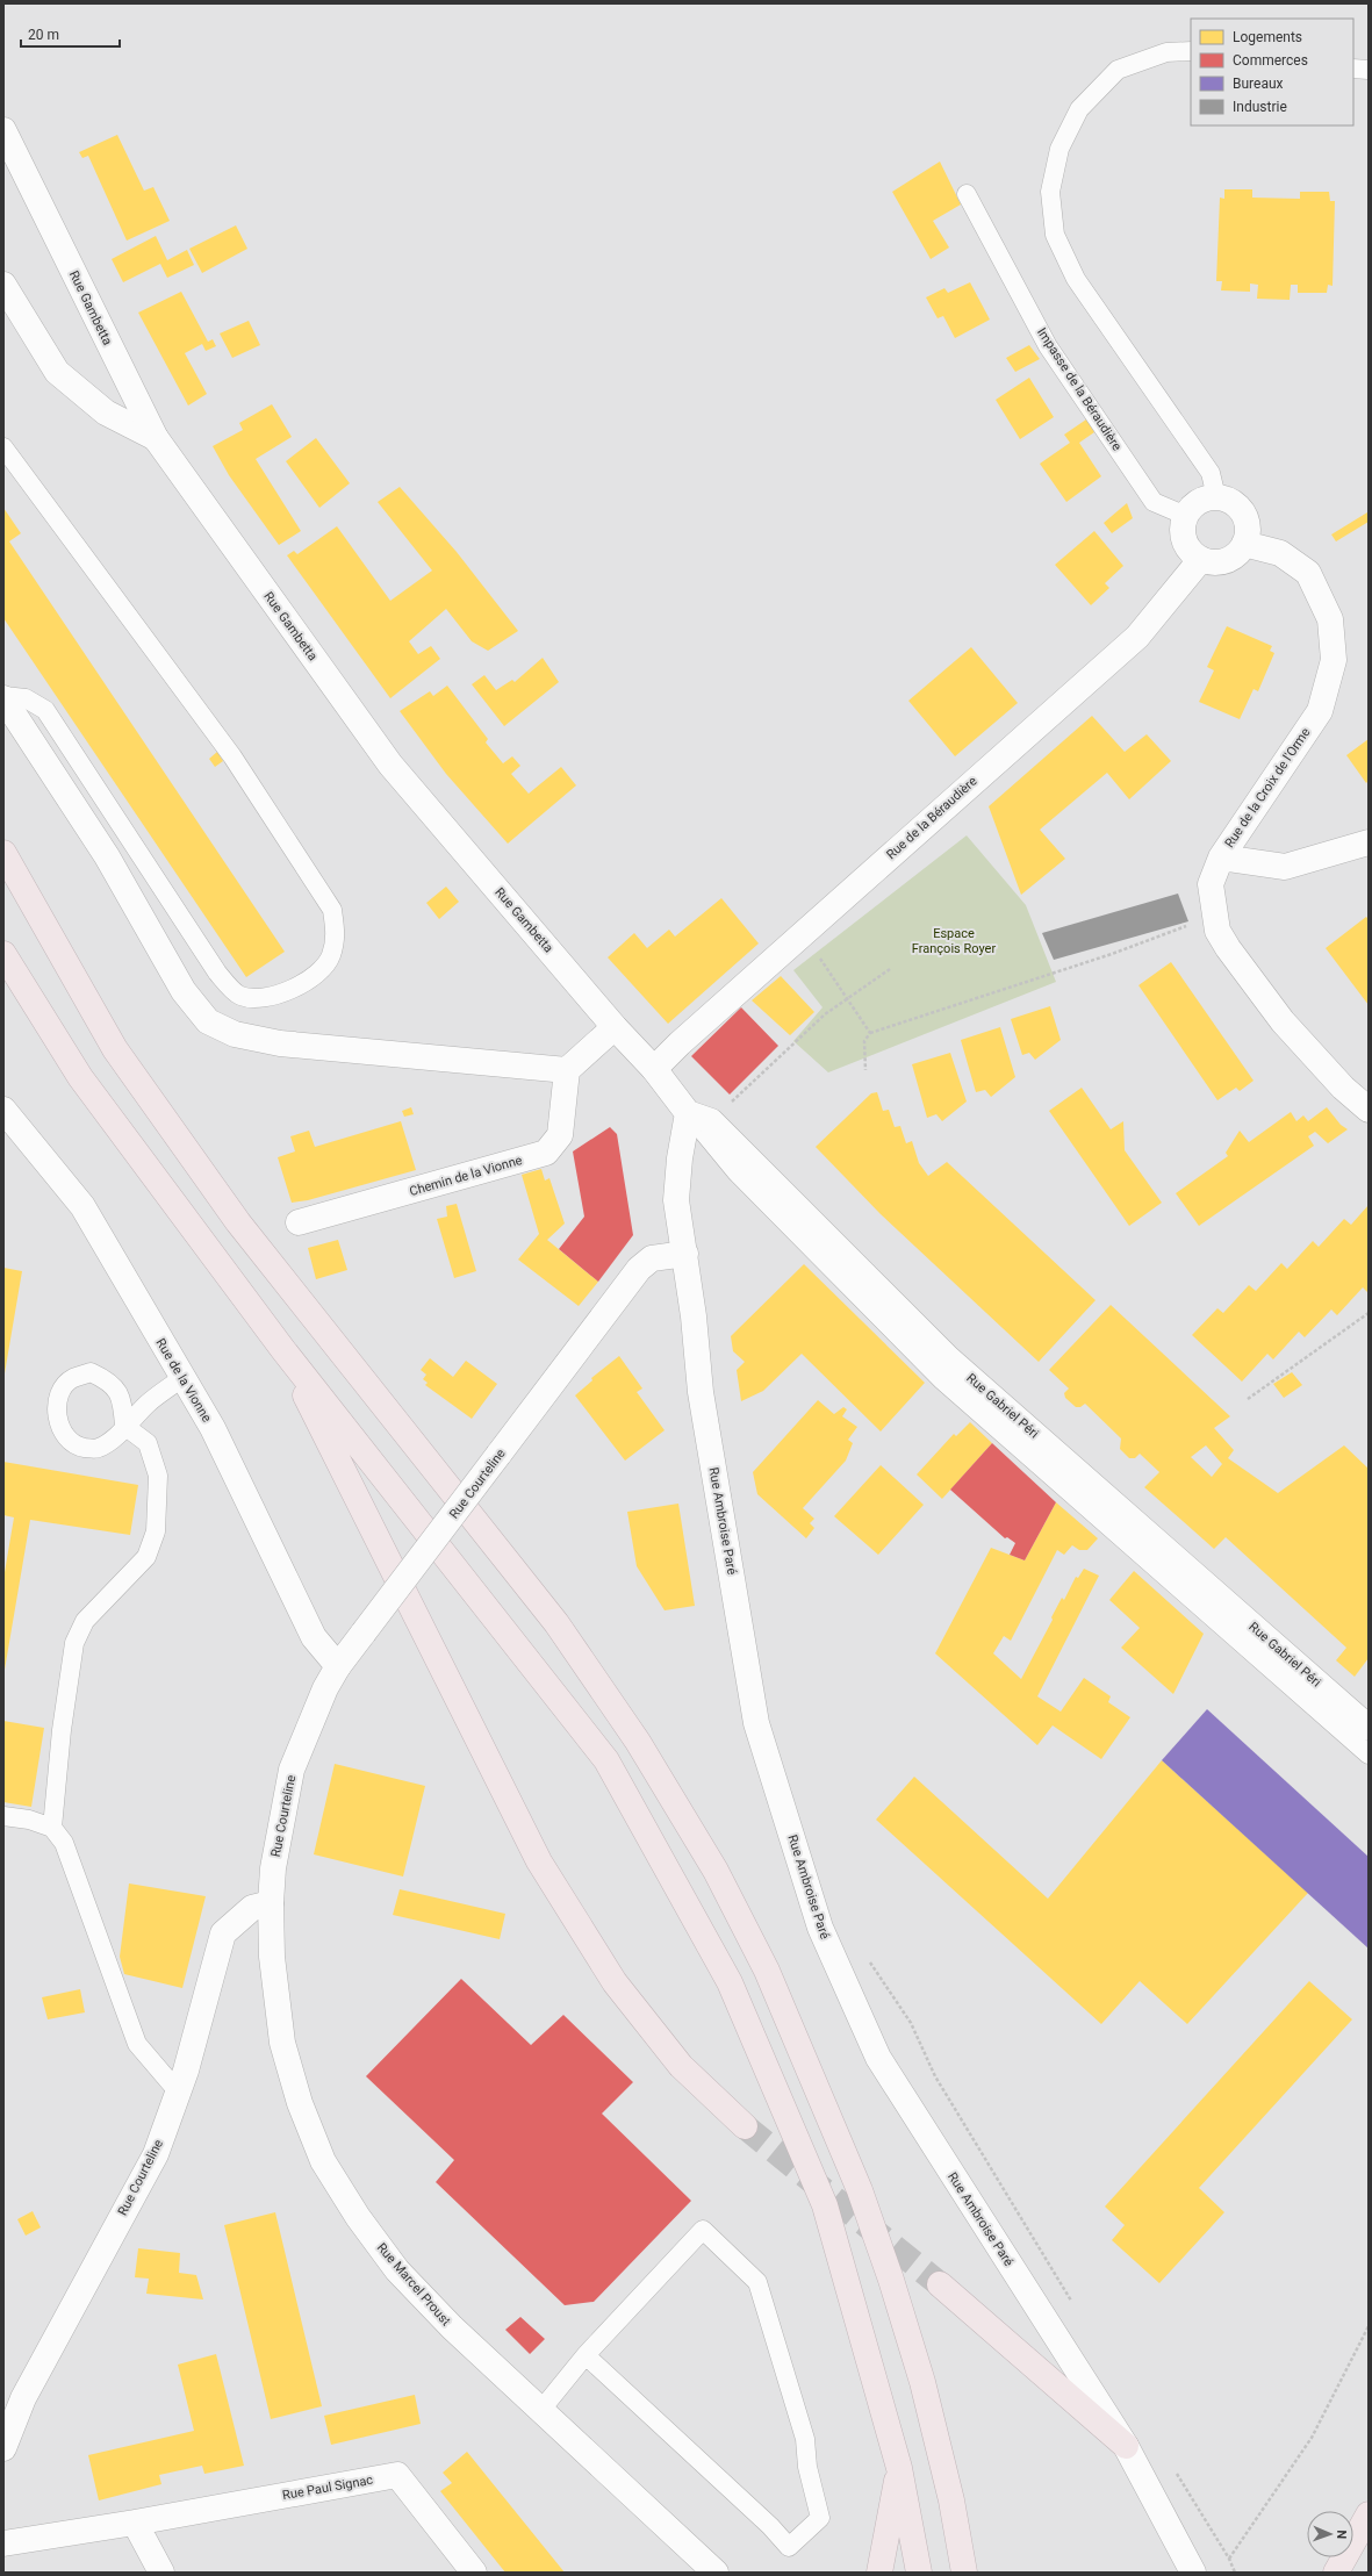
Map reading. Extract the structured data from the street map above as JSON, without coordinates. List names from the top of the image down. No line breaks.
{"streets":{"main road":["Rue Gambetta","Rue de la Croix de l'Orme","Rue de la Béraudière","Chemin de la Vionne","Rue de la Vionne","Rue Gabriel Péri","Rue Courteline","Rue Ambroise Paré","Rue Marcel Proust","Rue Paul Signac"],"lane":["Impasse de la Béraudière"]},"crossings":[["Rue Gambetta","Rue de la Béraudière"],["Rue Gambetta","Rue Gabriel Péri"],["Impasse de la Béraudière","Rue de la Croix de l'Orme"],["Impasse de la Béraudière","Rue de la Béraudière"],["Rue de la Croix de l'Orme","Rue de la Béraudière"],["Rue de la Béraudière","Rue Gabriel Péri"],["Rue de la Vionne","Rue Courteline"],["Rue Gabriel Péri","Rue Ambroise Paré"],["Rue Courteline","Rue Ambroise Paré"],["Rue Courteline","Rue Marcel Proust"]],"parks":["Espace François Royer"],"legend":["Logements","Commerces","Bureaux","Industrie"],"scale_bar":"20 m","north":"right"}
